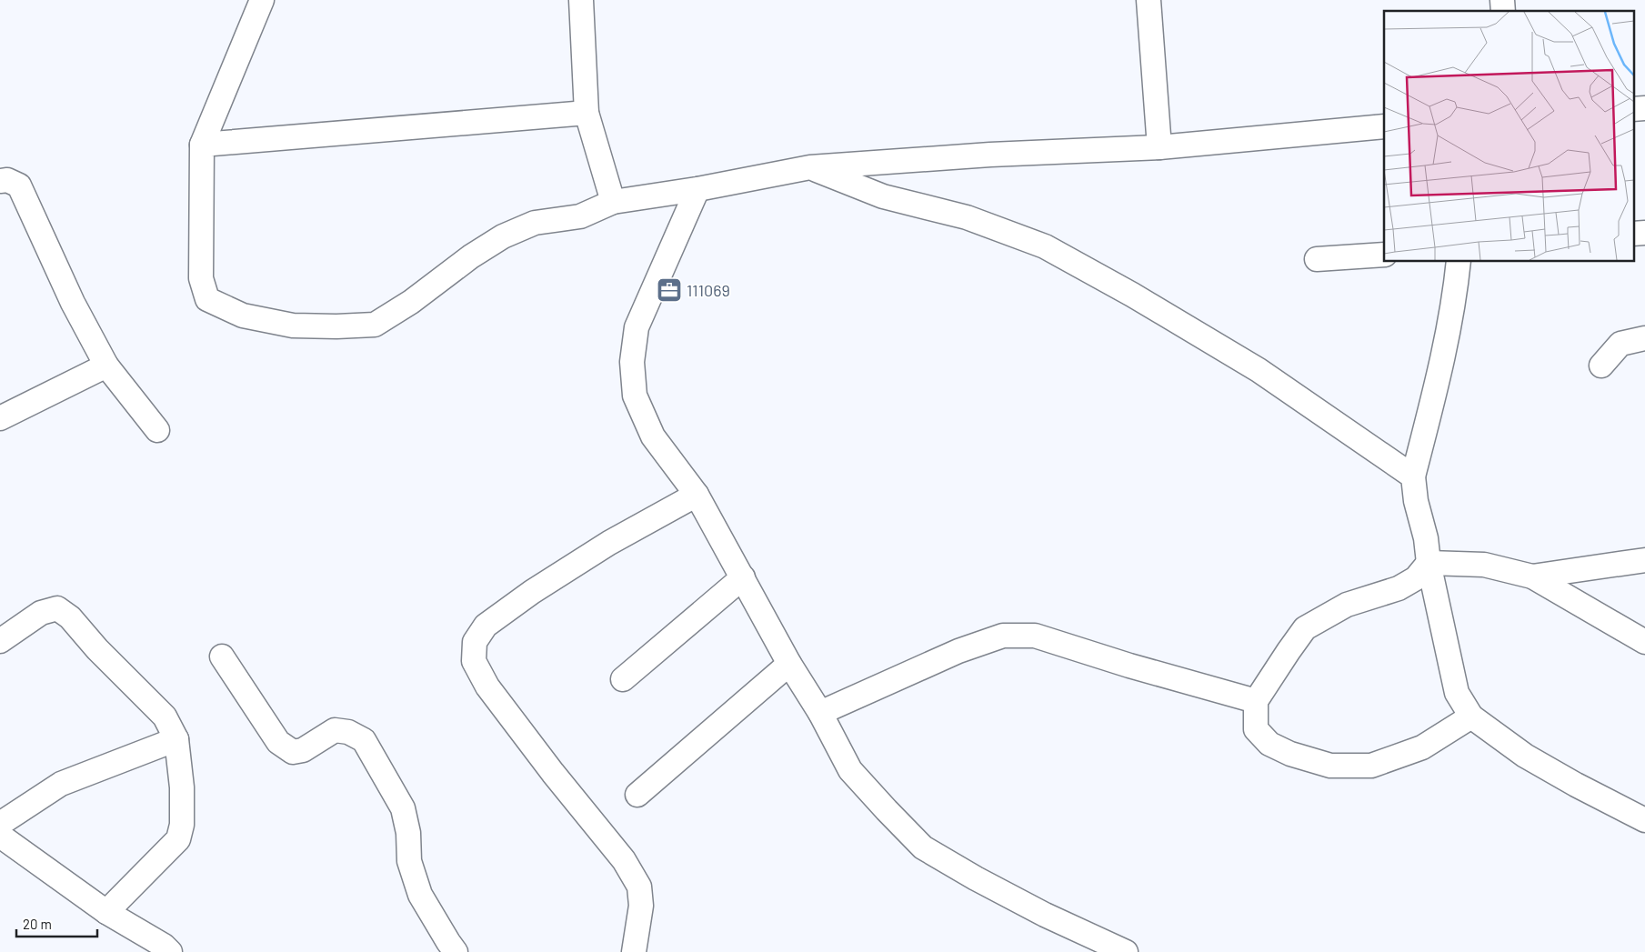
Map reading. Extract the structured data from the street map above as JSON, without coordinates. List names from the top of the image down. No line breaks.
{"places":{"office":["111069"]},"scale_bar":"20 m"}
